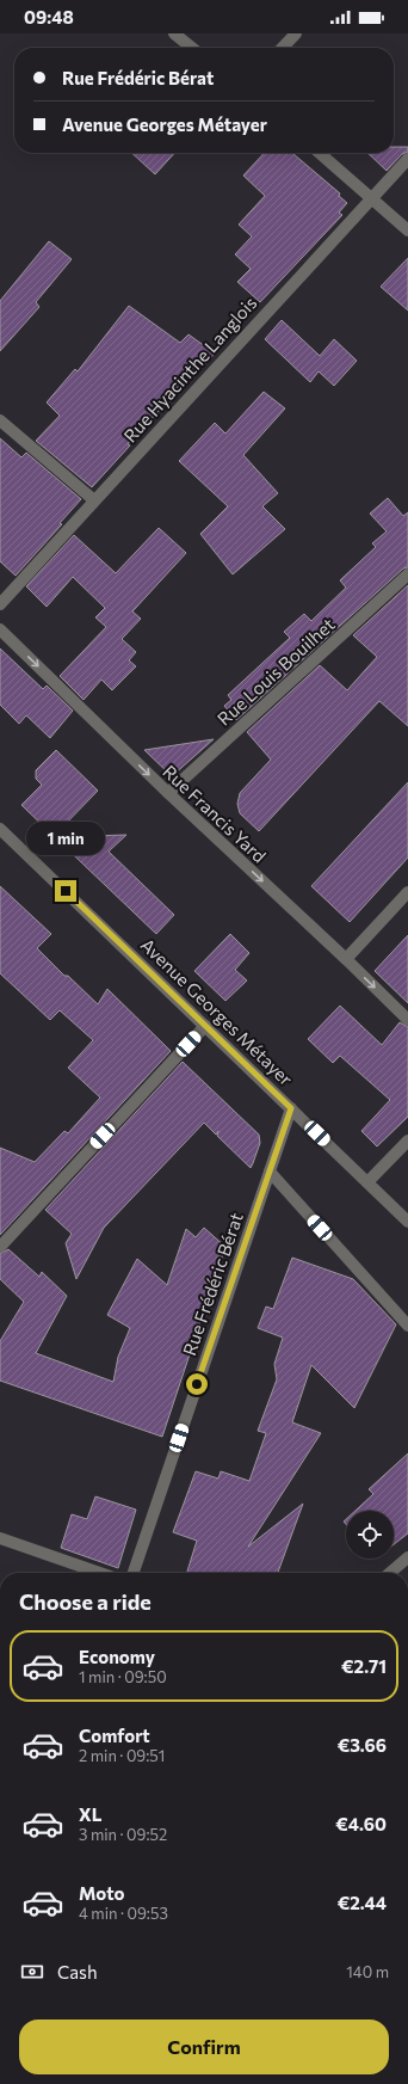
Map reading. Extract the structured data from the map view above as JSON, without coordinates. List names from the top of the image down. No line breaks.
{"streets":{"street":["Rue Hyacinthe Langlois","Rue Louis Bouilhet","Rue Francis Yard","Avenue Georges Métayer","Rue Frédéric Bérat"]},"crossings":[["Rue Louis Bouilhet","Rue Francis Yard"],["Avenue Georges Métayer","Rue Frédéric Bérat"]],"one_way":["Rue Francis Yard"],"page":{"status":"09:48","banner":["Rue Frédéric Bérat","Avenue Georges Métayer"],"bubble":"1 min","heading":"Choose a ride","list":[{"name":"Economy","note":"1 min · 09:50","value":"€2.71"},{"name":"Comfort","note":"2 min · 09:51","value":"€3.66"},{"name":"XL","note":"3 min · 09:52","value":"€4.60"},{"name":"Moto","note":"4 min · 09:53","value":"€2.44"}],"pay":["Cash","140 m"],"buttons":"Confirm"}}
